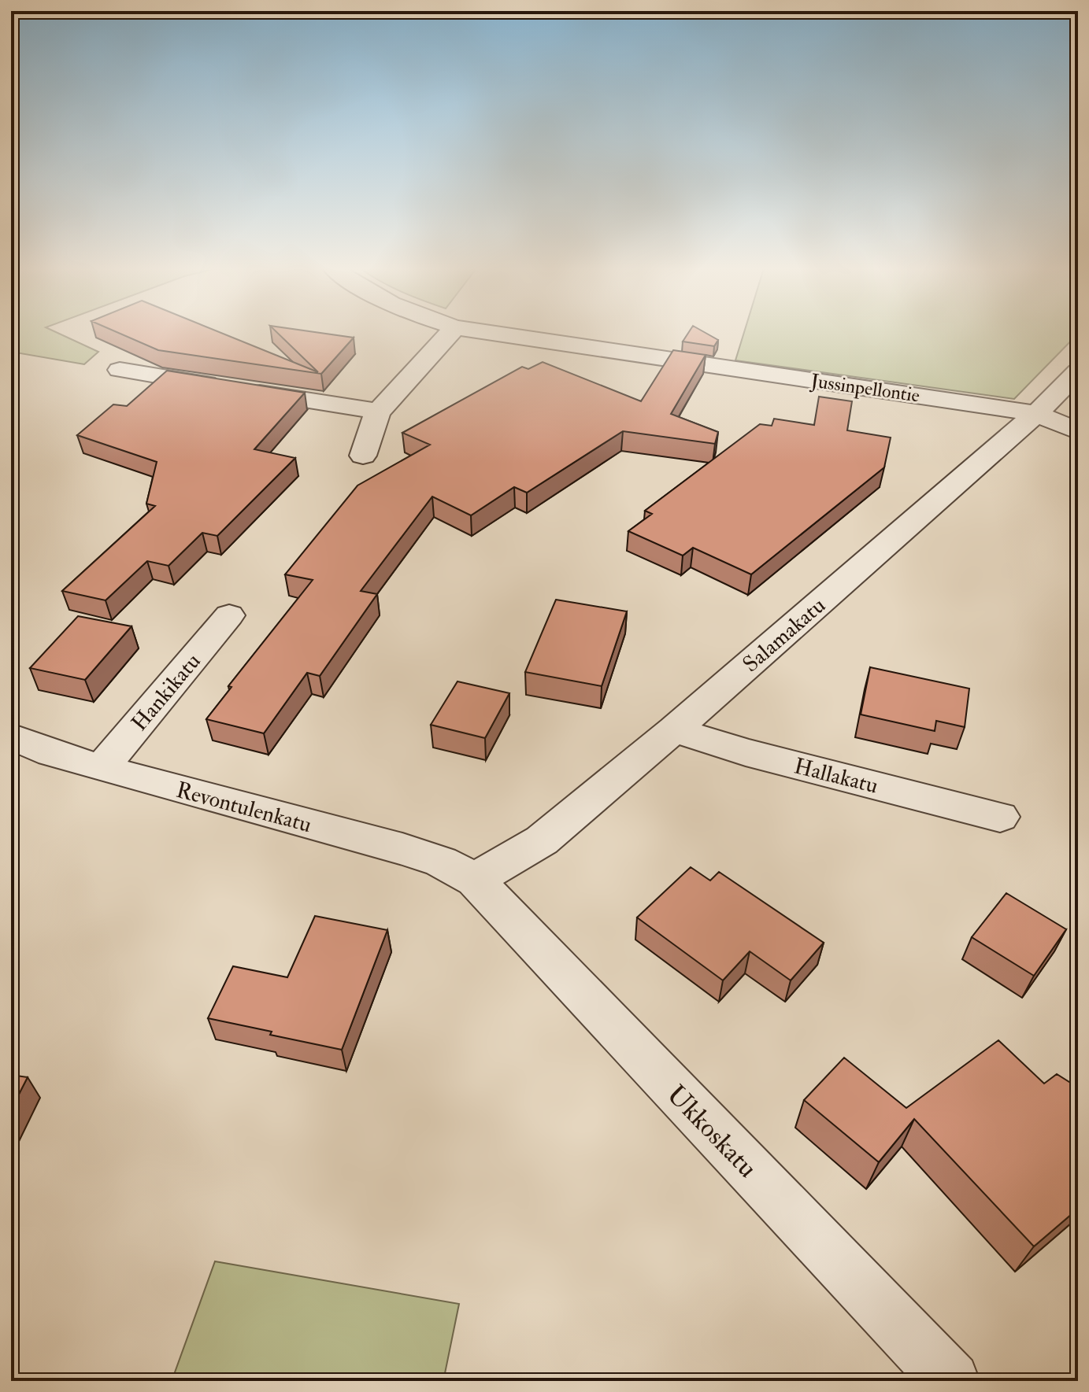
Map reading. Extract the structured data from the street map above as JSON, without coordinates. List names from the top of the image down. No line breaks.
{"streets":{"street":["Jussinpellontie","Salamakatu","Hankikatu","Hallakatu","Revontulenkatu","Ukkoskatu"]},"crossings":[["Jussinpellontie","Salamakatu"],["Salamakatu","Hallakatu"],["Salamakatu","Revontulenkatu"],["Salamakatu","Ukkoskatu"],["Hankikatu","Revontulenkatu"],["Revontulenkatu","Ukkoskatu"]]}
